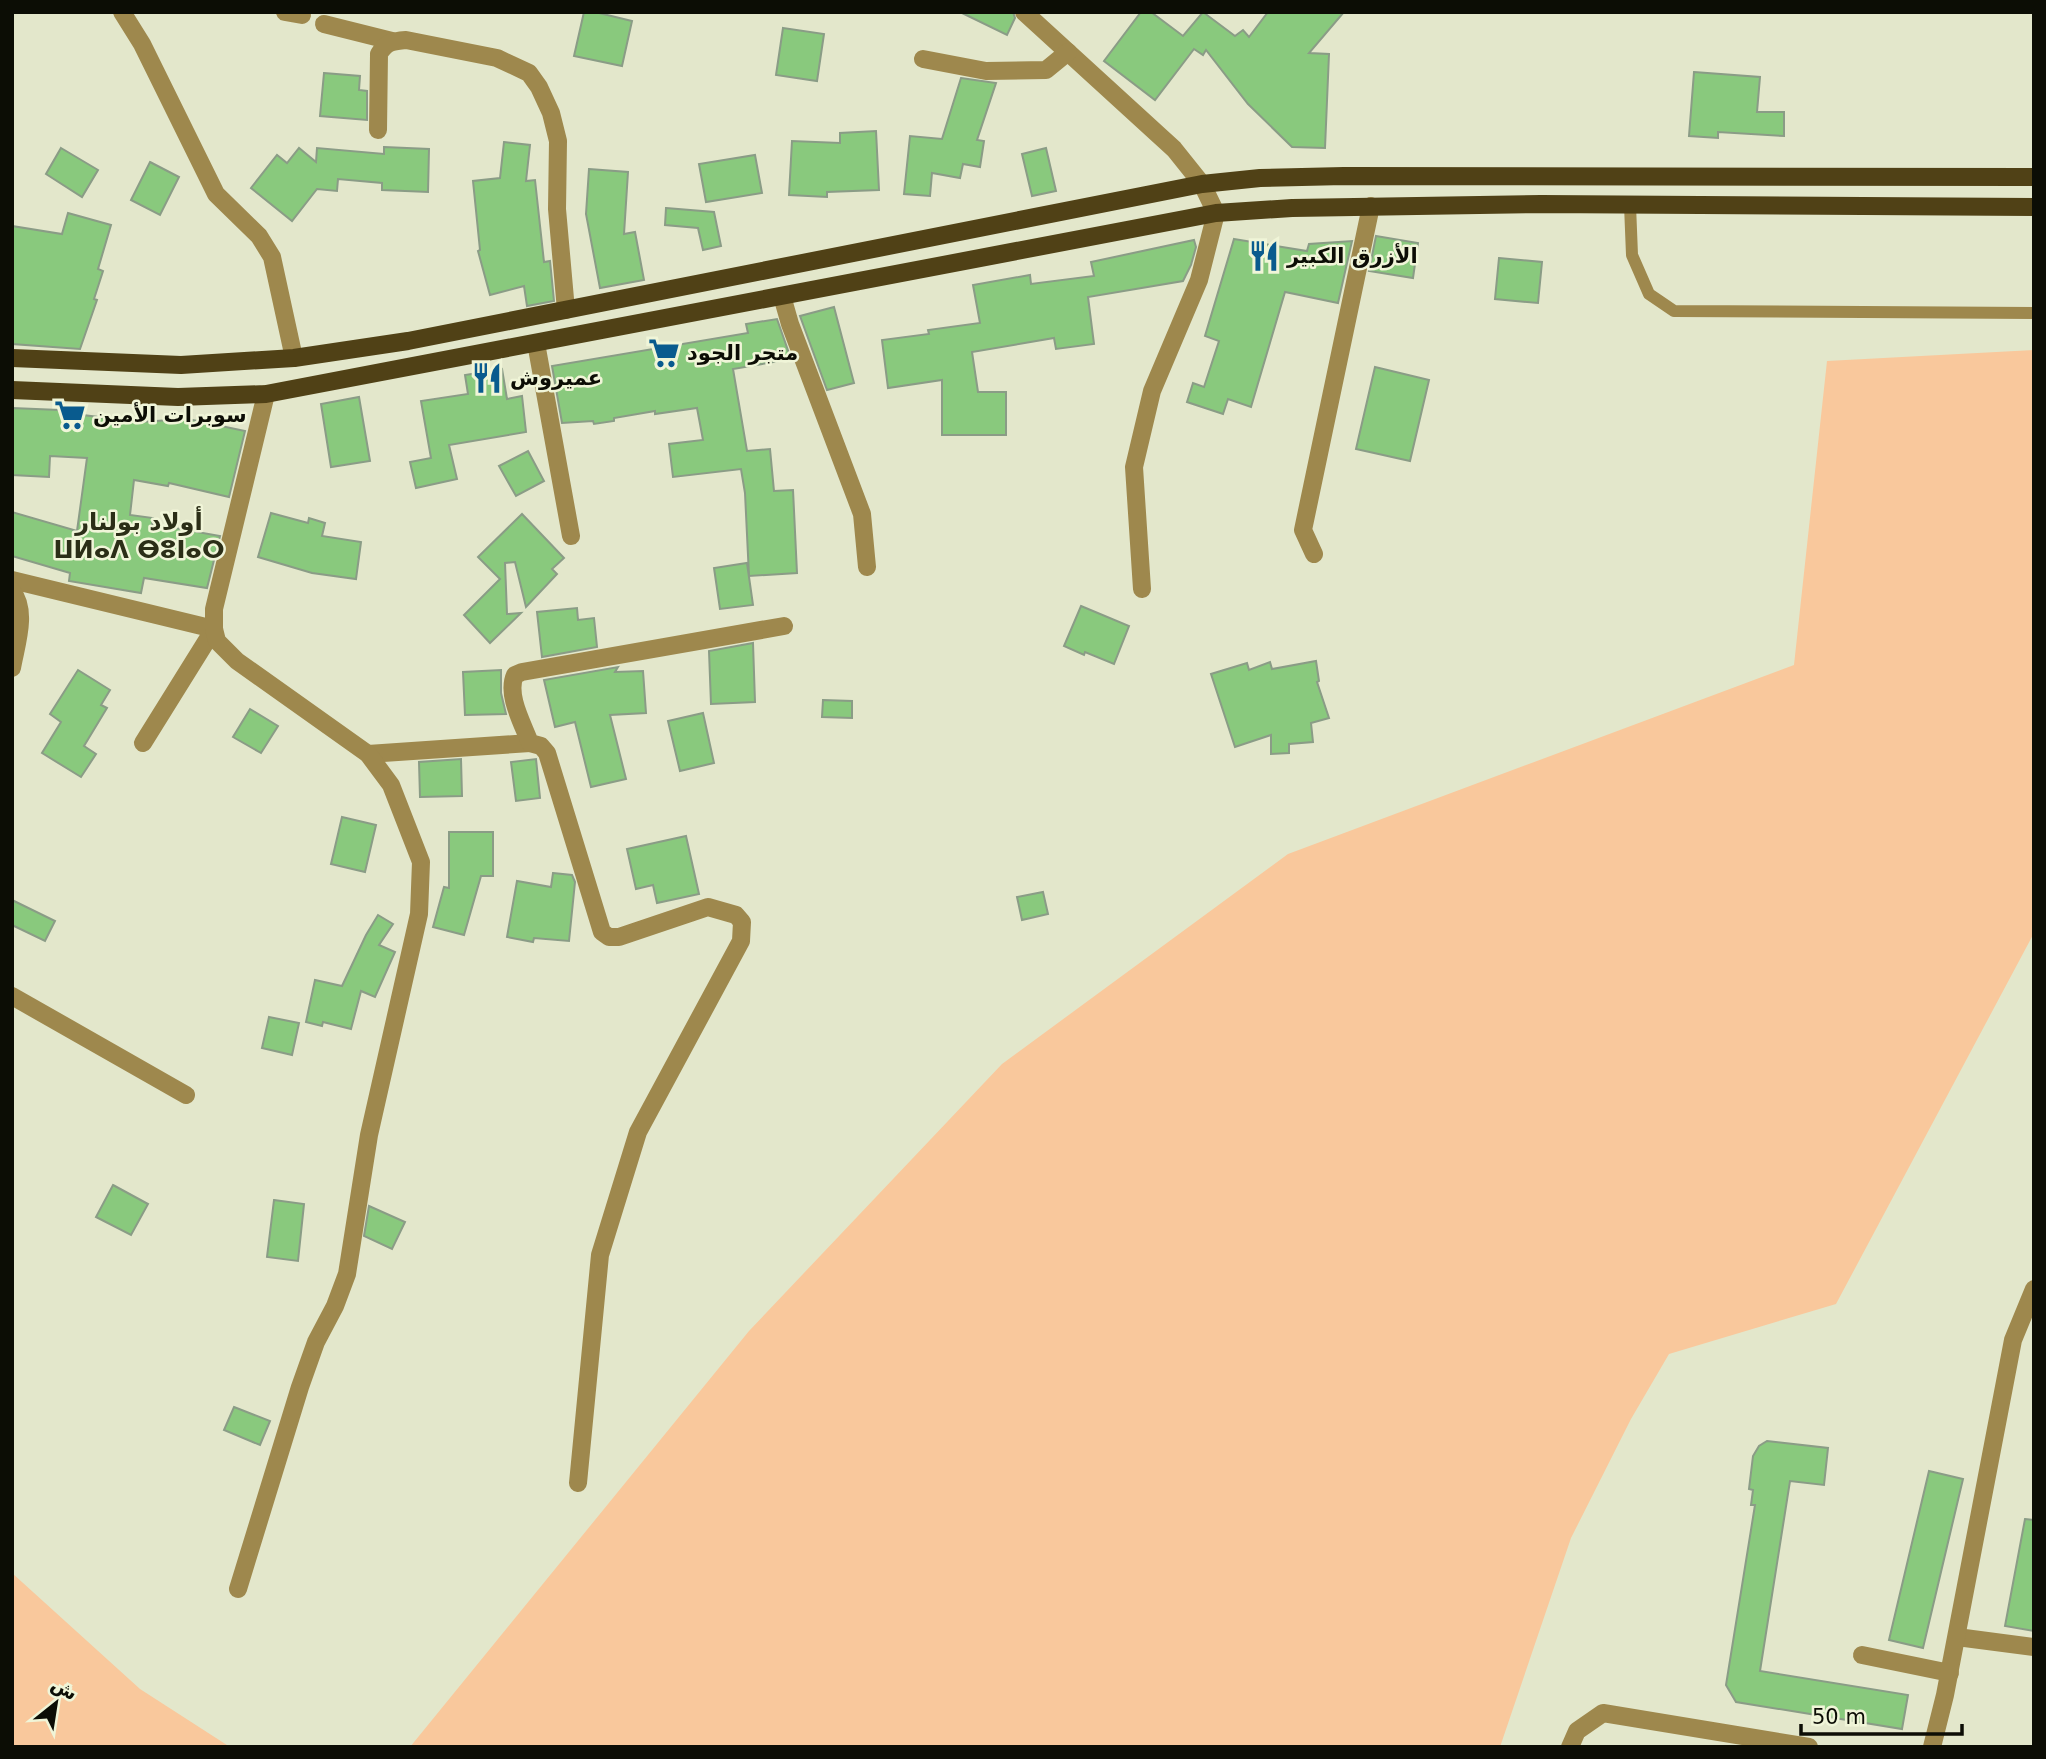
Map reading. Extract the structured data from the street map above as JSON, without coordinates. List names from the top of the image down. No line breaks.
{"districts":["أولاد بولنار ⵡⵍⴰⴷ ⴱⵓⵏⴰⵔ"],"places":{"restaurant":["الأزرق الكبير","عميروش"],"supermarket":["متجر الجود","سوبرات الأمين"]},"scale_bar":"50 m","north":"top right"}
